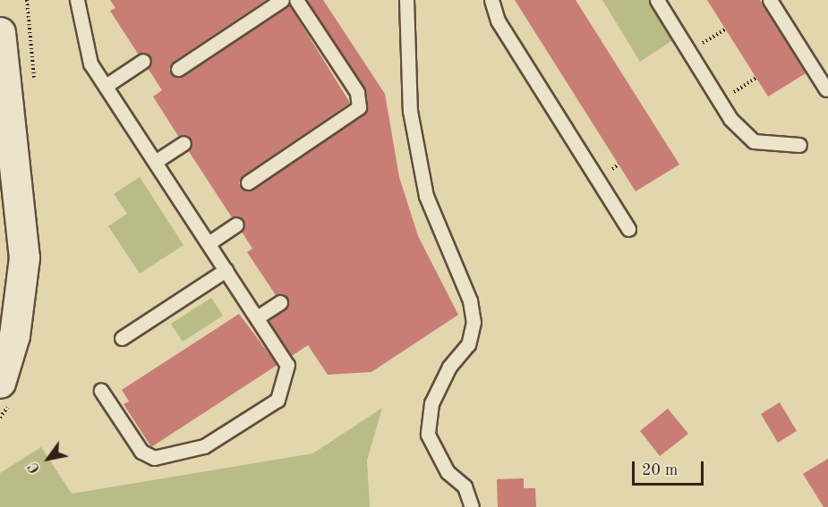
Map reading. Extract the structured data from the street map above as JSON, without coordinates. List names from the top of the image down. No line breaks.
{"scale_bar":"20 m","north":"bottom left"}
